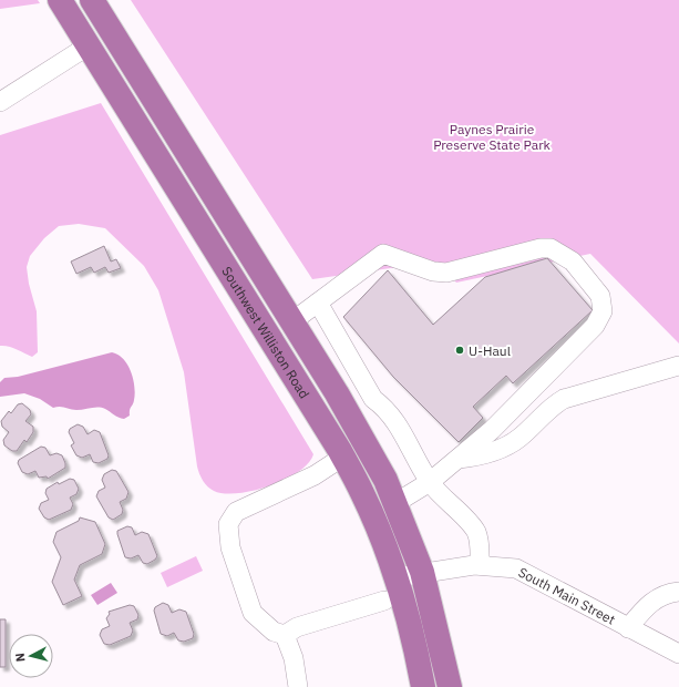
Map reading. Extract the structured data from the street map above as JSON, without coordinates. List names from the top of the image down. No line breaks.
{"streets":{"highway":["Southwest Williston Road"],"street":["South Main Street"]},"crossings":[["Southwest Williston Road","South Main Street"]],"parks":["Paynes Prairie Preserve State Park"],"places":["U-Haul"],"north":"left"}
